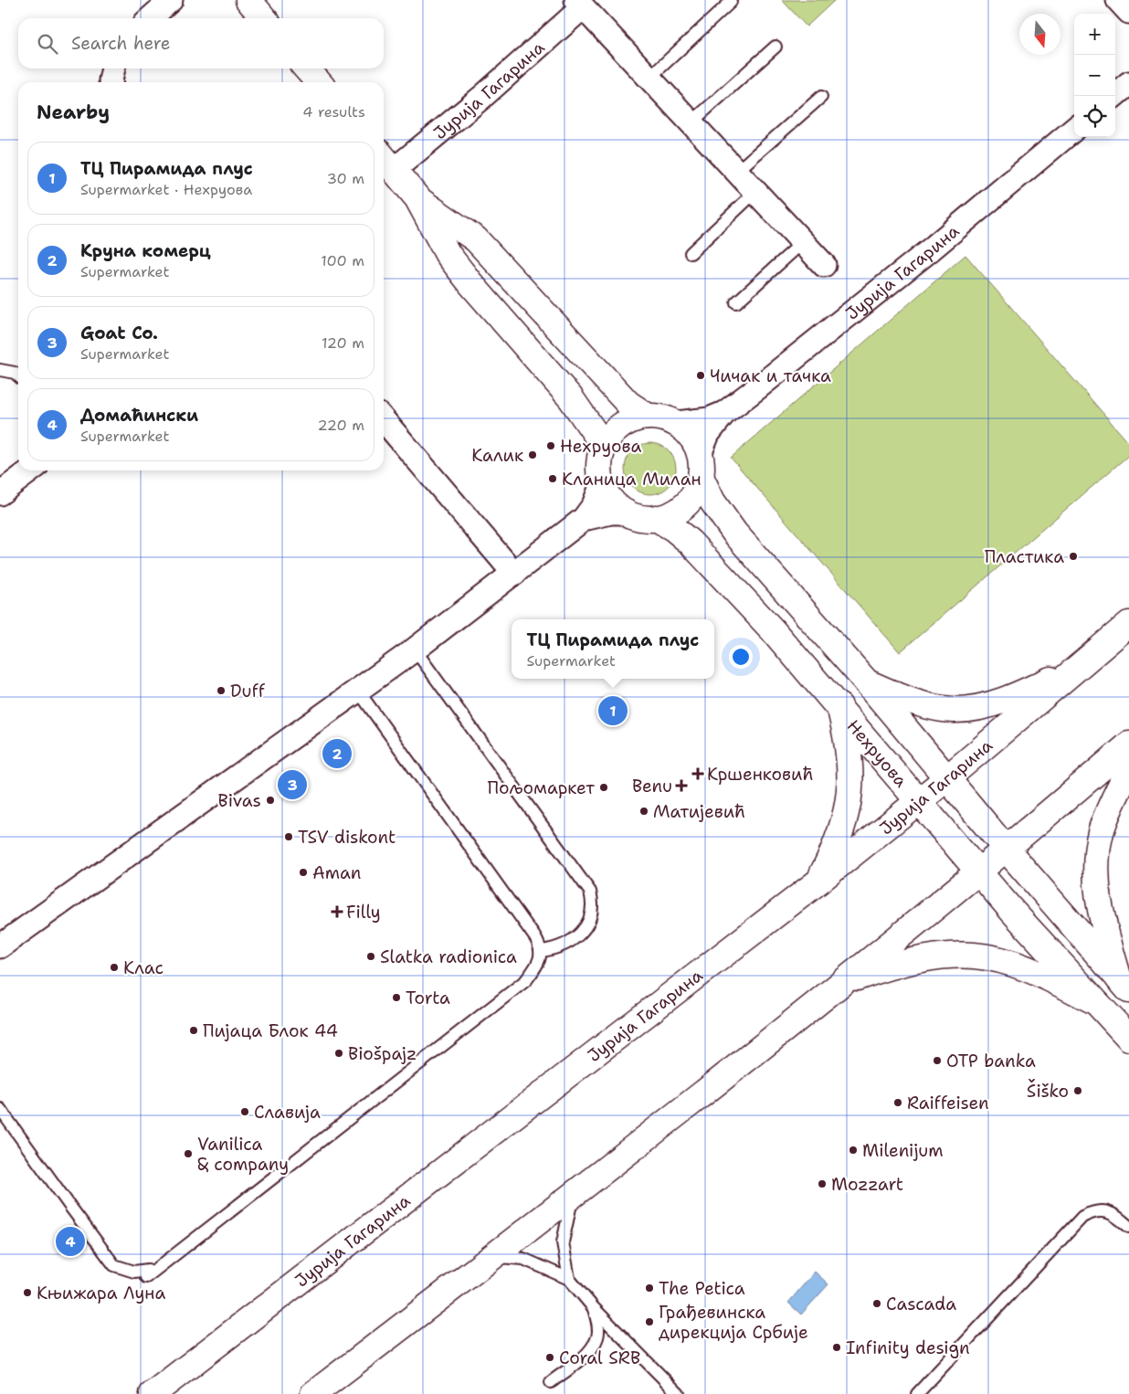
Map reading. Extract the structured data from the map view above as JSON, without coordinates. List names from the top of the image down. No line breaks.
{"streets":{"main road":["Јурија Гагарина","Нехруова"]},"crossings":[["Јурија Гагарина","Нехруова"]],"places":{"other":["Чичак и тачка","Нехруова","Калик","Кланица Милан","Пластика","Duff","Пољомаркет","Bivas","Матијевић","TSV diskont","Aman","Slatka radionica","Клас","Torta","Пијаца Блок 44","Biošpajz","OTP banka","Šiško","Raiffeisen","Славија","Milenijum","Vanilica & company","Mozzart","The Petica","Књижара Луна","Cascada","Грађевинска дирекција Србије","Infinity design","Coral SRB"],"health":["Кршенковић","Benu","Filly"]},"north":"bottom","page":{"map_buttons":["+","−"],"search":"Search here","heading":["Nearby","4 results"],"list":[{"mark":"1","name":"ТЦ Пирамида плус","note":"Supermarket · Нехруова","value":"30 m"},{"mark":"2","name":"Круна комерц","note":"Supermarket","value":"100 m"},{"mark":"3","name":"Goat Co.","note":"Supermarket","value":"120 m"},{"mark":"4","name":"Домаћински","note":"Supermarket","value":"220 m"}],"popup":["ТЦ Пирамида плус","Supermarket"],"pins":["1","2","3","4"]}}
